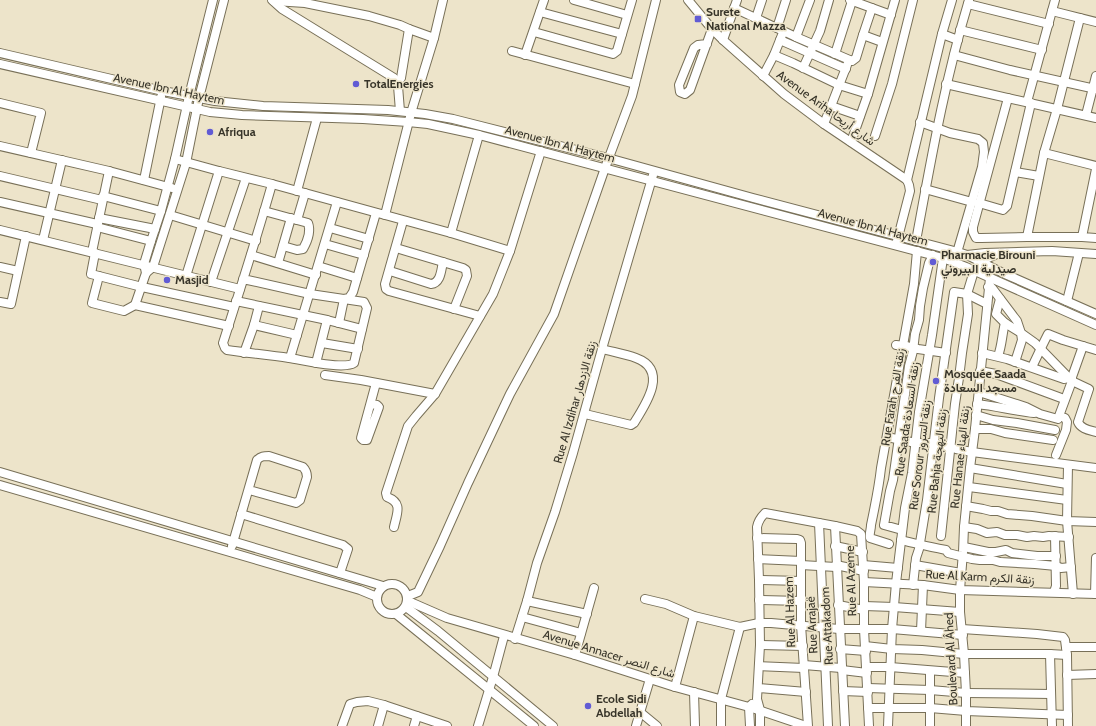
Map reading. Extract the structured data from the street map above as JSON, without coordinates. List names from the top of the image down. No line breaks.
{"streets":{"street":["Avenue Ibn Al Haytem","Avenue Ariha شارع أريحا","Rue Farah زنقة الفرح","Rue Al Izdihar زنقة الازدهار","Rue Saada زنقة السعادة","Rue Sorour زنقة السرور","Rue Hanae زنقة الهناء","Rue Bahja زنقة البهجة","Rue Al Karm زنقة الكرم","Rue Al Azeme","Rue Al Hazem","Rue Arrajaë","Rue Attakadom","Avenue Annacer شارع النصر","Boulevard Al Âhed"]},"crossings":[["Avenue Ibn Al Haytem","Rue Farah زنقة الفرح"],["Avenue Ibn Al Haytem","Rue Al Izdihar زنقة الازدهار"],["Avenue Ibn Al Haytem","Rue Saada زنقة السعادة"],["Avenue Ibn Al Haytem","Rue Hanae زنقة الهناء"],["Avenue Ibn Al Haytem","Rue Bahja زنقة البهجة"],["Rue Farah زنقة الفرح","Rue Saada زنقة السعادة"],["Rue Al Izdihar زنقة الازدهار","Avenue Annacer شارع النصر"],["Rue Saada زنقة السعادة","Rue Al Karm زنقة الكرم"],["Rue Sorour زنقة السرور","Rue Bahja زنقة البهجة"],["Rue Sorour زنقة السرور","Rue Al Karm زنقة الكرم"],["Rue Hanae زنقة الهناء","Rue Al Karm زنقة الكرم"],["Rue Hanae زنقة الهناء","Boulevard Al Âhed"],["Rue Al Karm زنقة الكرم","Rue Al Azeme"],["Rue Al Karm زنقة الكرم","Boulevard Al Âhed"],["Rue Al Azeme","Rue Al Hazem"],["Rue Al Azeme","Rue Arrajaë"],["Rue Al Azeme","Rue Attakadom"],["Rue Al Hazem","Avenue Annacer شارع النصر"]],"places":{"transit":["Surete National Mazza"],"other":["TotalEnergies","Afriqua","Pharmacie Birouni صيدلية البيروني","Masjid","Mosquée Saada مسجد السعادة","Ecole Sidi Abdellah"]}}
